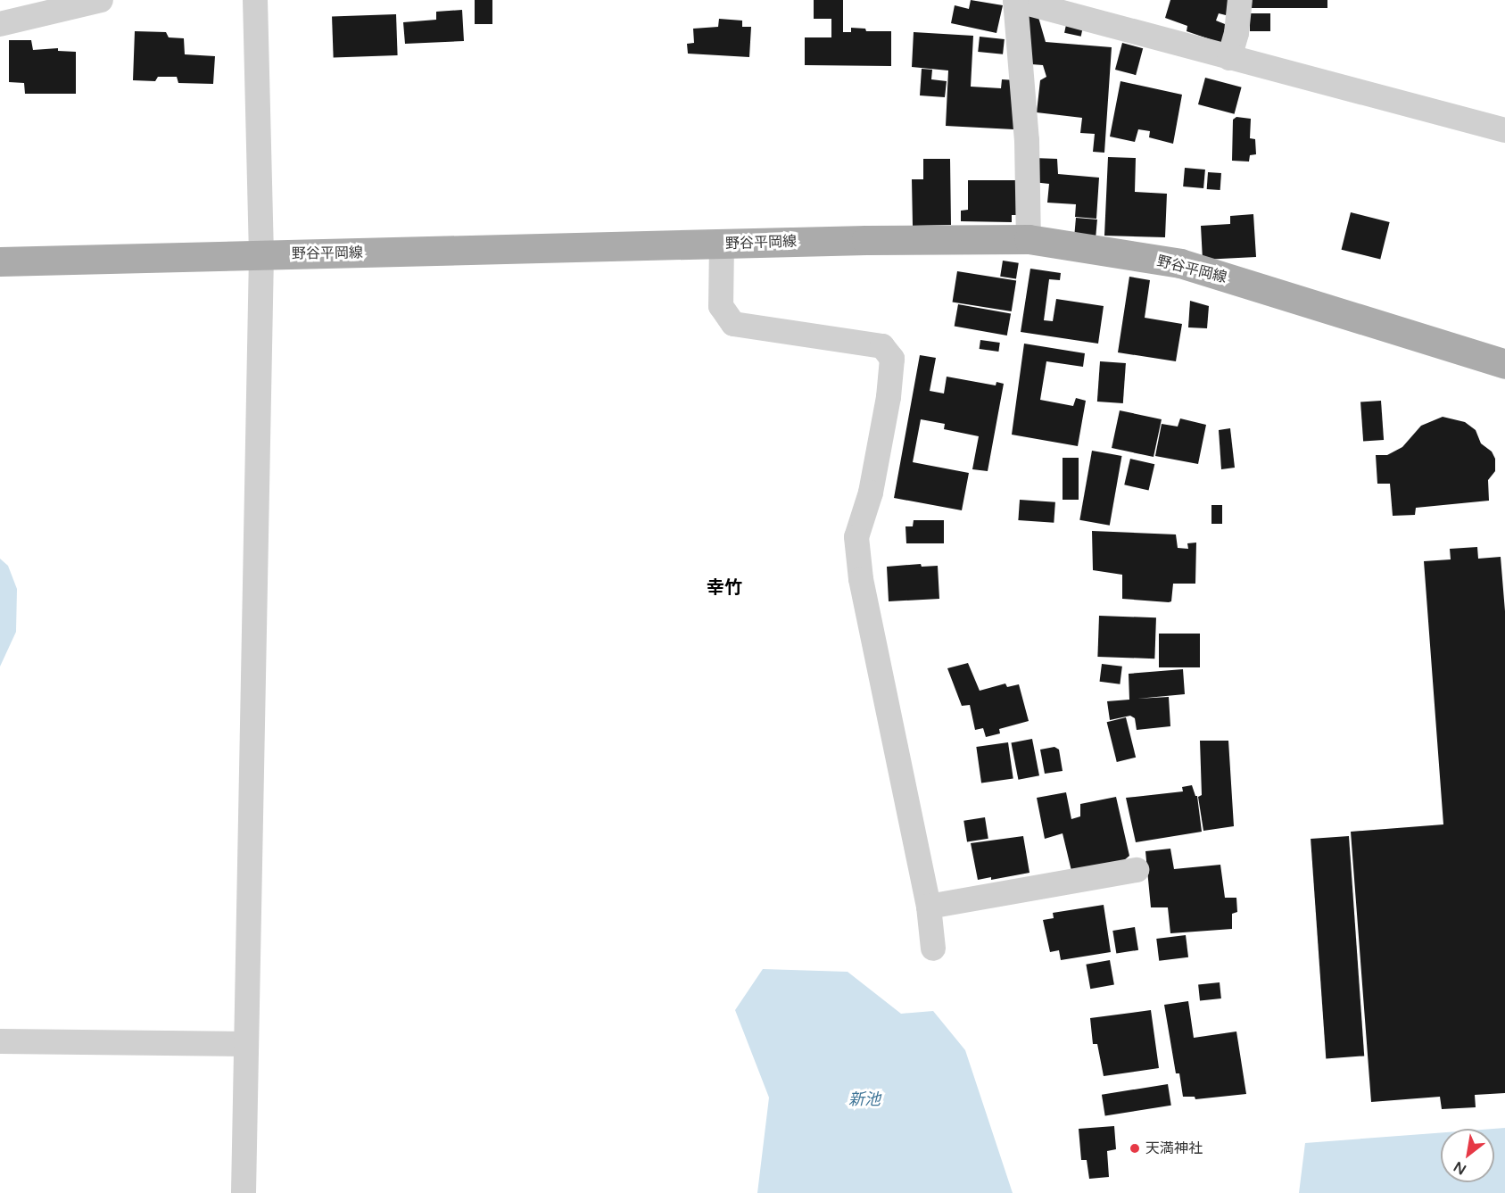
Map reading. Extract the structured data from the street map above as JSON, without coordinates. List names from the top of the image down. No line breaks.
{"streets":{"main road":["野谷平岡線"]},"districts":["幸竹"],"water":["新池"],"places":["天満神社"],"north":"bottom left"}
